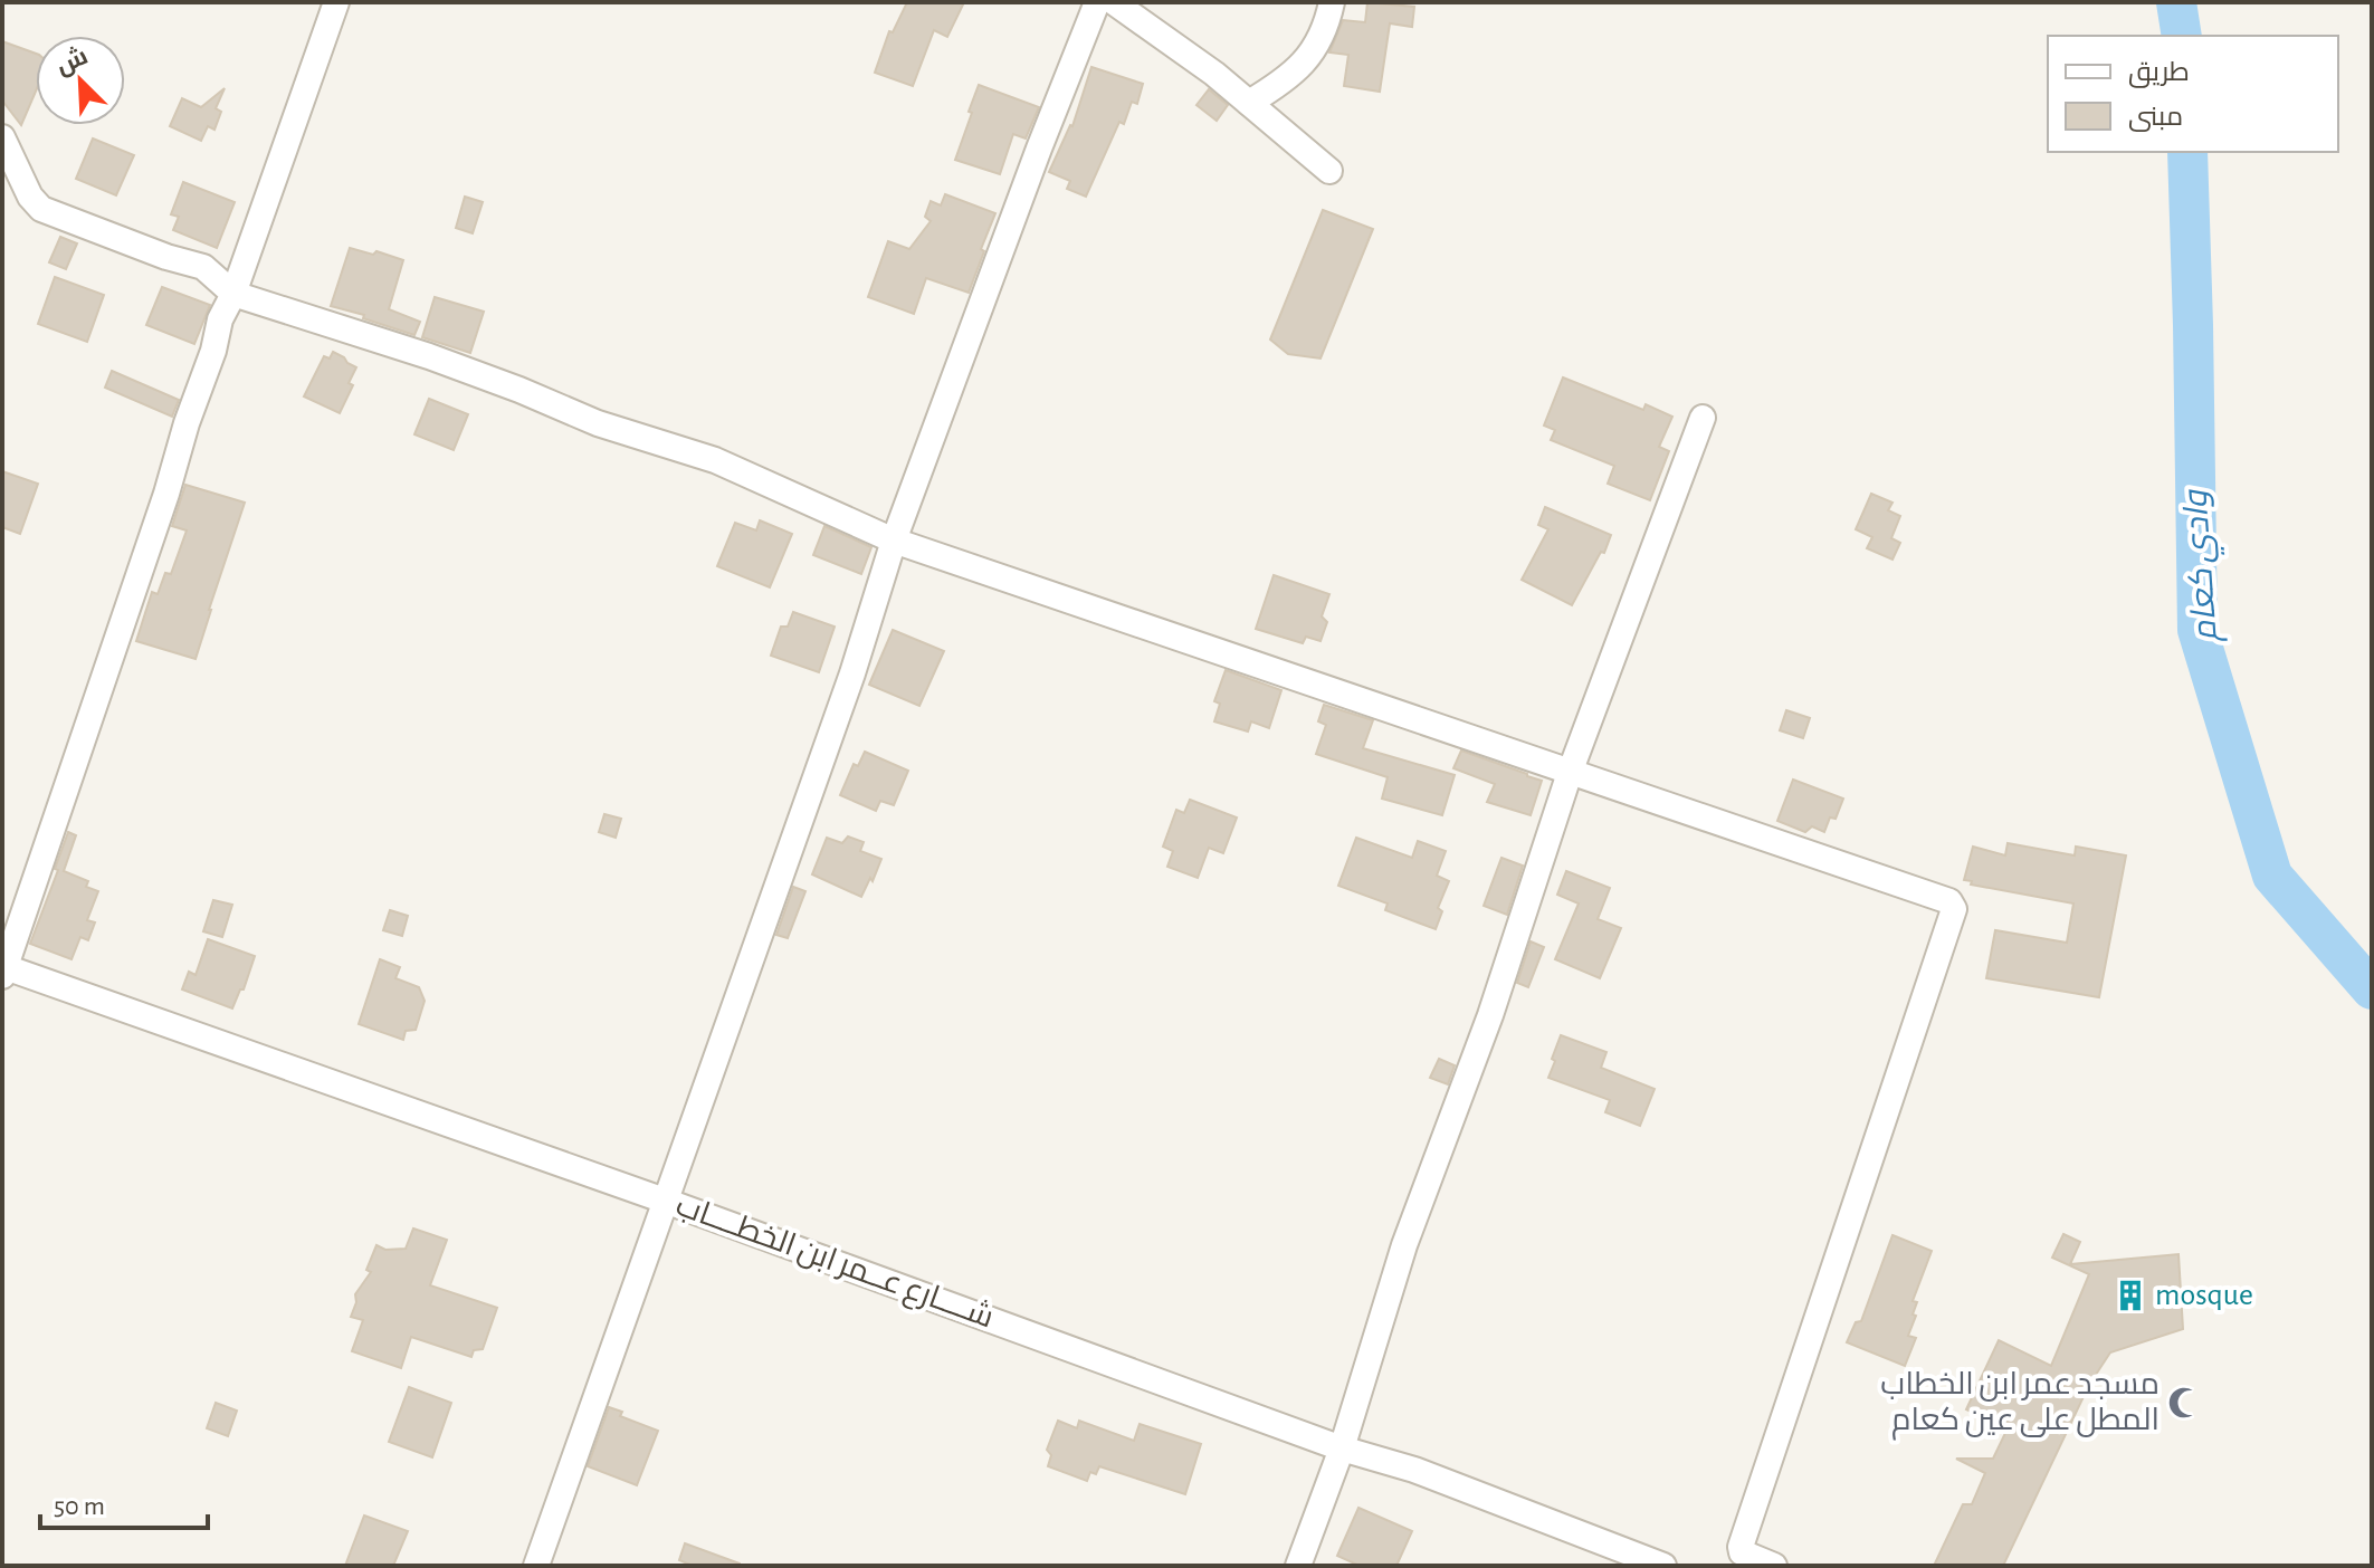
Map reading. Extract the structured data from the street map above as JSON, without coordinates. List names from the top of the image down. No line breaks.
{"streets":{"street":["شــــارع عــمر ابن الخطــــاب"]},"water":["وادي كعام"],"places":{"building":["mosque"],"mosque":["مسجد عمر ابن الخطاب المطل على عين كعام"]},"legend":["طريق","مبنى"],"scale_bar":"50 m","north":"top left"}
